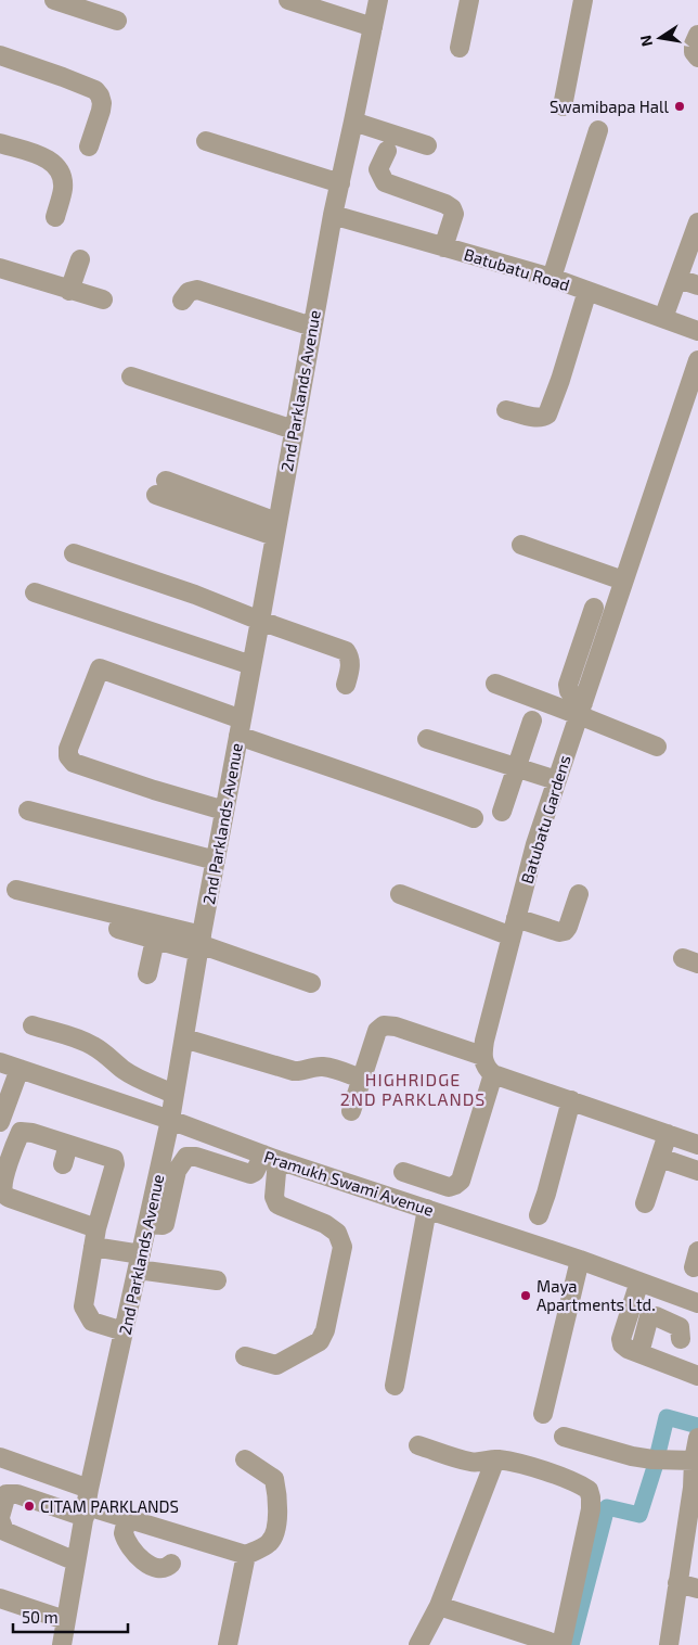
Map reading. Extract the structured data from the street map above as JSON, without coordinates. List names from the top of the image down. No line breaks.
{"streets":{"street":["Batubatu Road","2nd Parklands Avenue","Batubatu Gardens","Pramukh Swami Avenue"]},"crossings":[["Batubatu Road","2nd Parklands Avenue"],["2nd Parklands Avenue","Pramukh Swami Avenue"]],"districts":["HIGHRIDGE 2ND PARKLANDS"],"places":["Swamibapa Hall","Maya Apartments Ltd.","CITAM PARKLANDS"],"scale_bar":"50 m","north":"left"}
